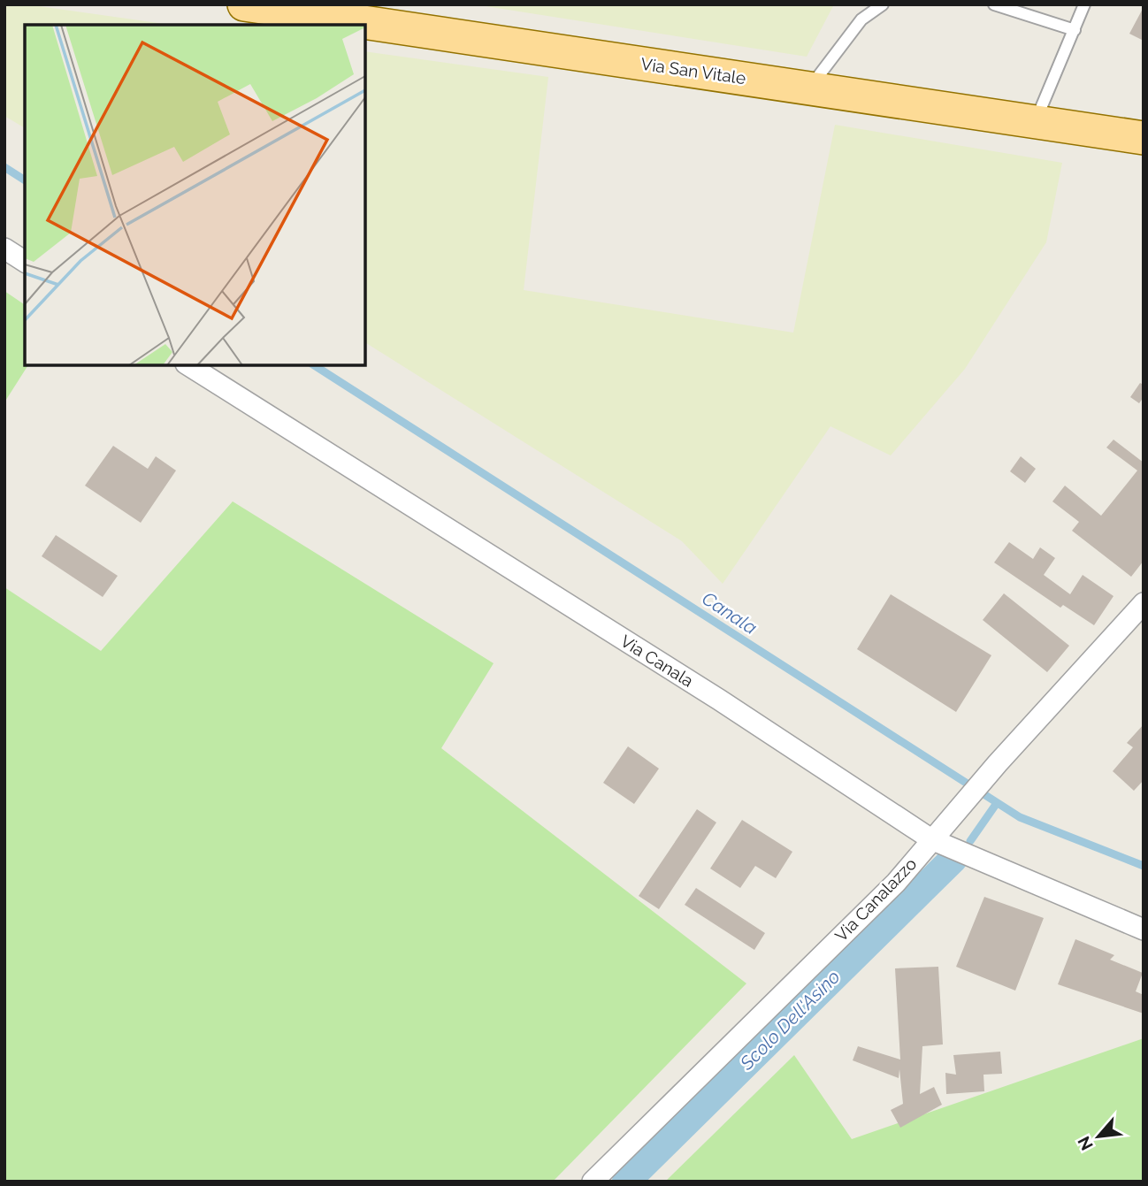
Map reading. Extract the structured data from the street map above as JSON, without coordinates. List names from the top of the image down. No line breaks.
{"streets":{"main road":["Via San Vitale"],"street":["Via Canala","Via Canalazzo"]},"crossings":[["Via Canala","Via Canalazzo"]],"water":["Canala","Scolo Dell'Asino"],"north":"bottom left"}
